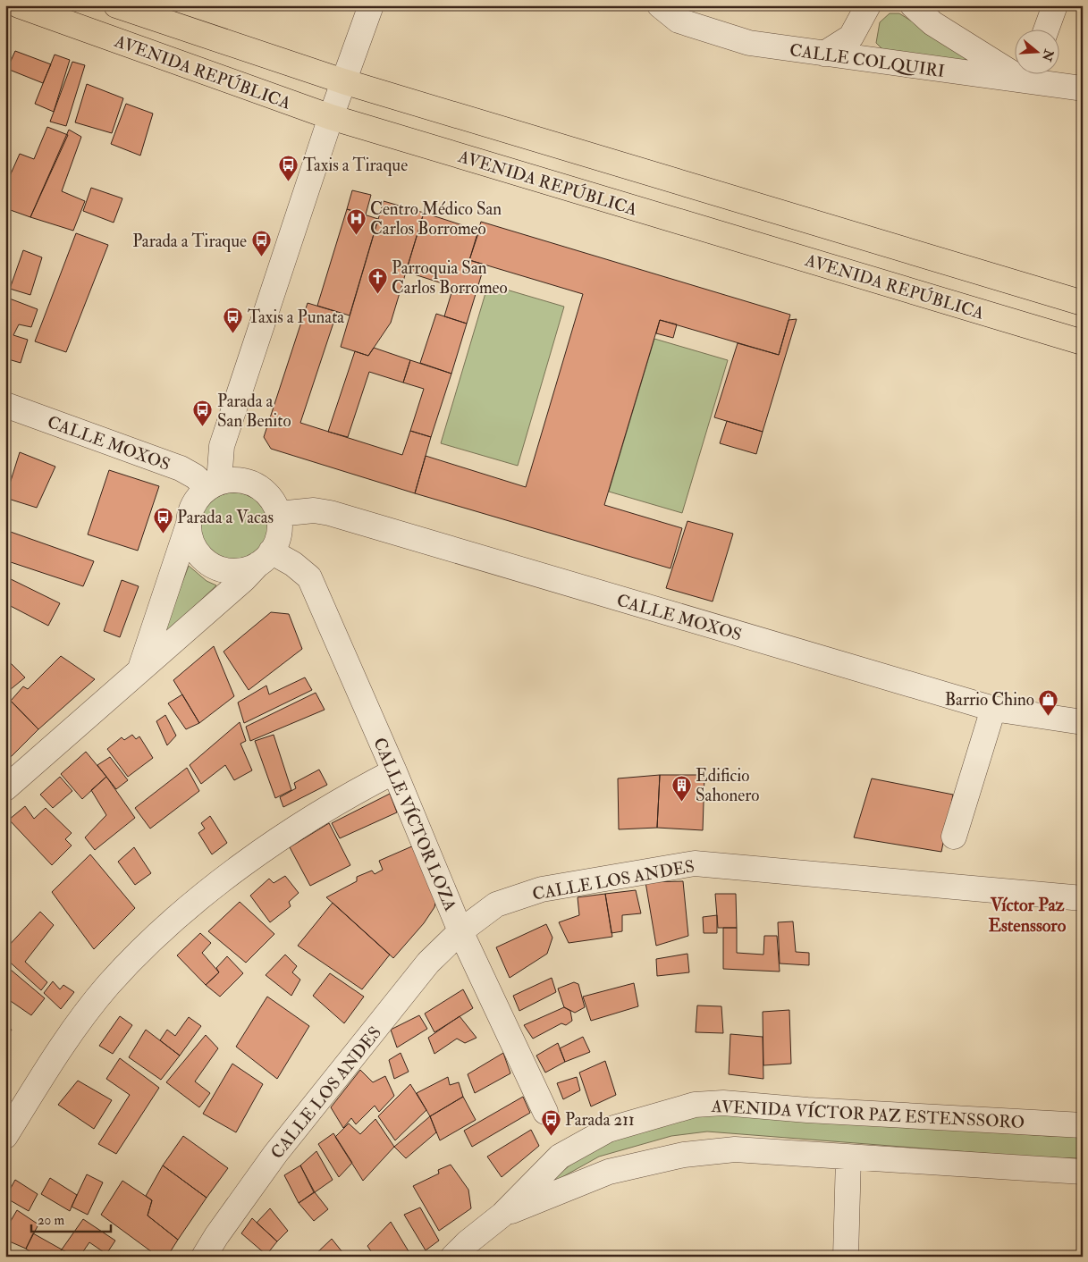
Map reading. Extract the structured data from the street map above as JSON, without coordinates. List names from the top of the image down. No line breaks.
{"streets":{"main road":["AVENIDA REPÚBLICA"],"street":["CALLE COLQUIRI","CALLE MOXOS","CALLE VÍCTOR LOZA","CALLE LOS ANDES","AVENIDA VÍCTOR PAZ ESTENSSORO"]},"crossings":[["CALLE MOXOS","CALLE VÍCTOR LOZA"],["CALLE VÍCTOR LOZA","CALLE LOS ANDES"]],"districts":["Víctor Paz Estenssoro"],"places":{"bus stop":["Taxis a Tiraque","Parada a Tiraque","Taxis a Punata","Parada a San Benito","Parada a Vacas","Parada 211"],"hospital":["Centro Médico San Carlos Borromeo"],"church":["Parroquia San Carlos Borromeo"],"shop":["Barrio Chino"],"building":["Edificio Sahonero"]},"scale_bar":"20 m","north":"right"}
